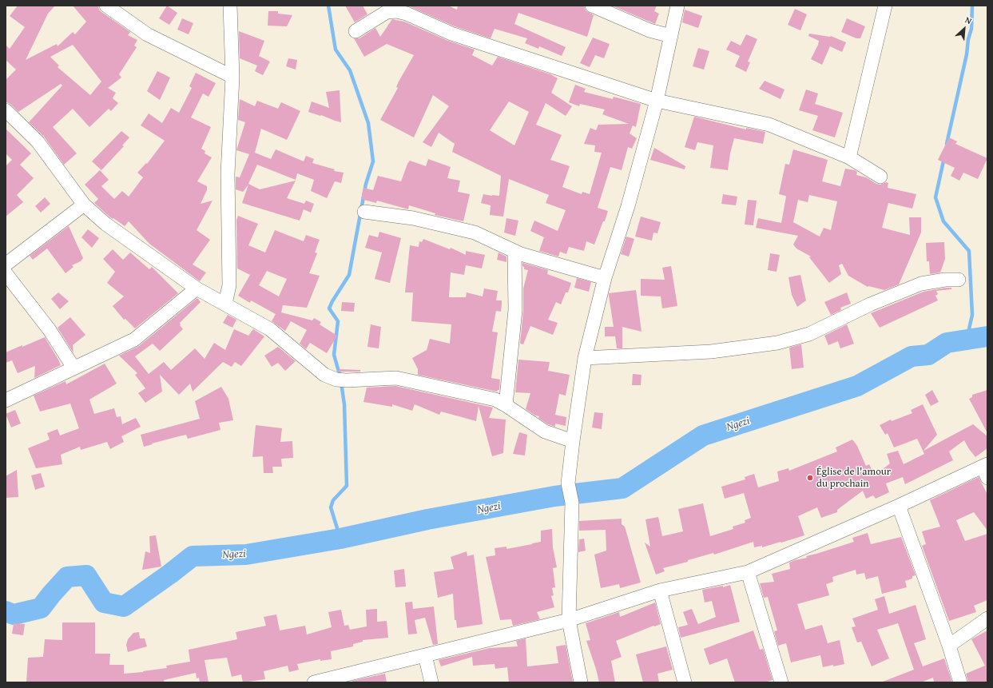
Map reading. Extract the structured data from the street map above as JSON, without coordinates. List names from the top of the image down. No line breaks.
{"water":["Ngezi"],"places":["Église de l'amour du prochain"],"north":"top right"}
